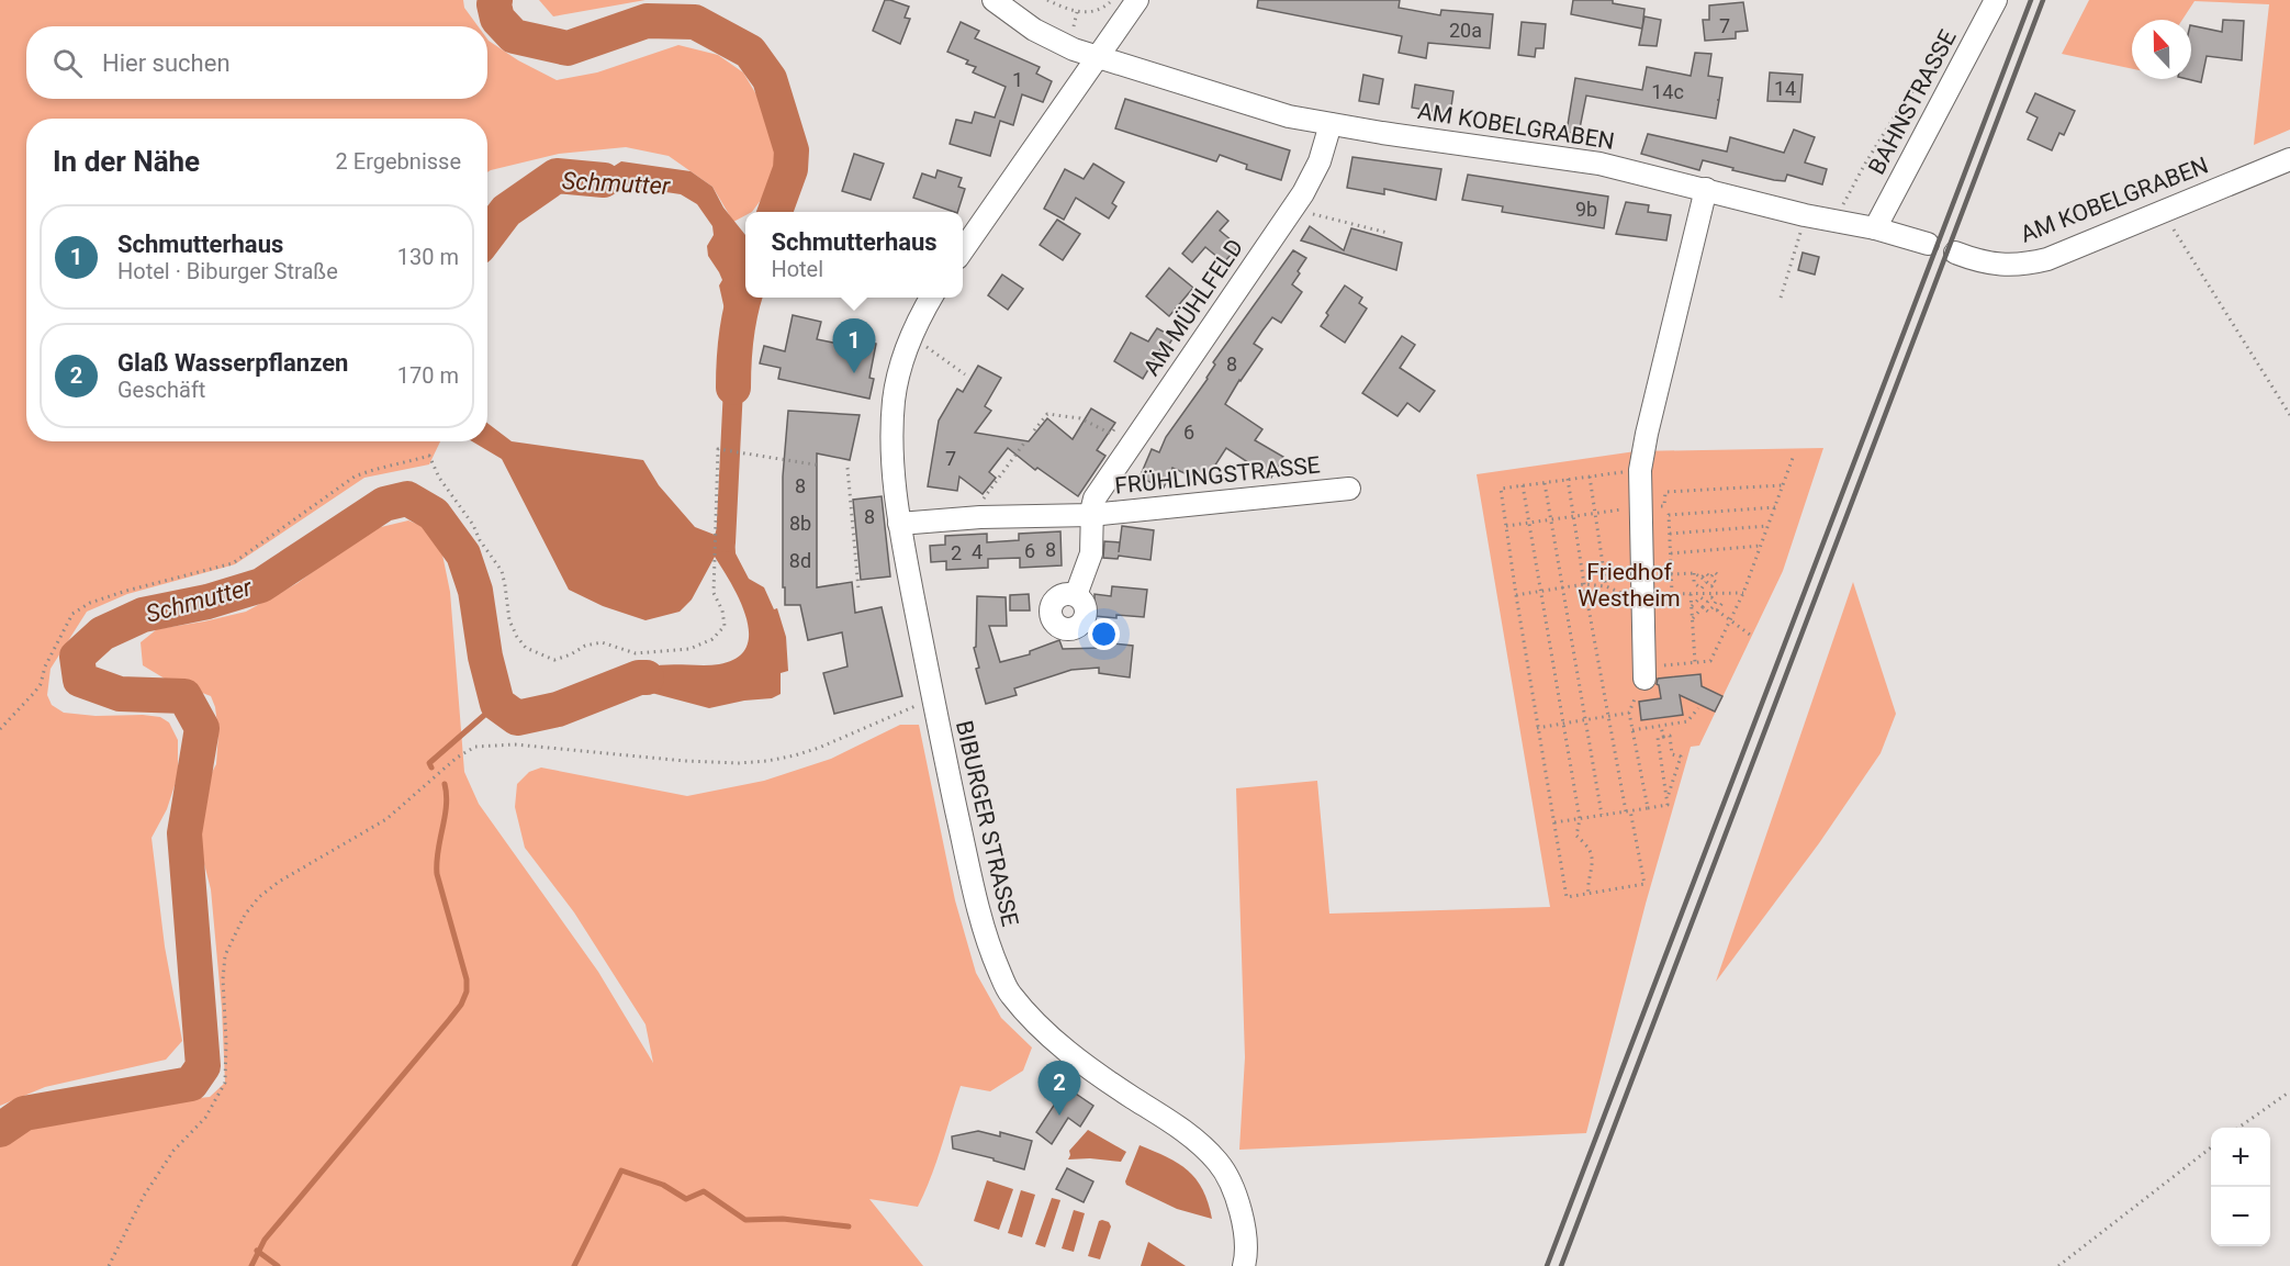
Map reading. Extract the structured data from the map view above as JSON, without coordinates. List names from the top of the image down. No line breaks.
{"streets":{"street":["BAHNSTRASSE","AM KOBELGRABEN","AM MÜHLFELD","FRÜHLINGSTRASSE","BIBURGER STRASSE"]},"crossings":[["BAHNSTRASSE","AM KOBELGRABEN"],["AM KOBELGRABEN","AM MÜHLFELD"],["AM MÜHLFELD","FRÜHLINGSTRASSE"],["FRÜHLINGSTRASSE","BIBURGER STRASSE"]],"water":["Schmutter"],"parks":["Friedhof Westheim"],"house_numbers":["7","20a","1","14","14c","9b","8","6","7","8","8","8b","8","6","4","2","8d"],"north":"top","page":{"search":"Hier suchen","heading":["In der Nähe","2 Ergebnisse"],"list":[{"mark":"1","name":"Schmutterhaus","note":"Hotel · Biburger Straße","value":"130 m"},{"mark":"2","name":"Glaß Wasserpflanzen","note":"Geschäft","value":"170 m"}],"popup":["Schmutterhaus","Hotel"],"pins":["1","2"],"map_buttons":["+","−"]}}
